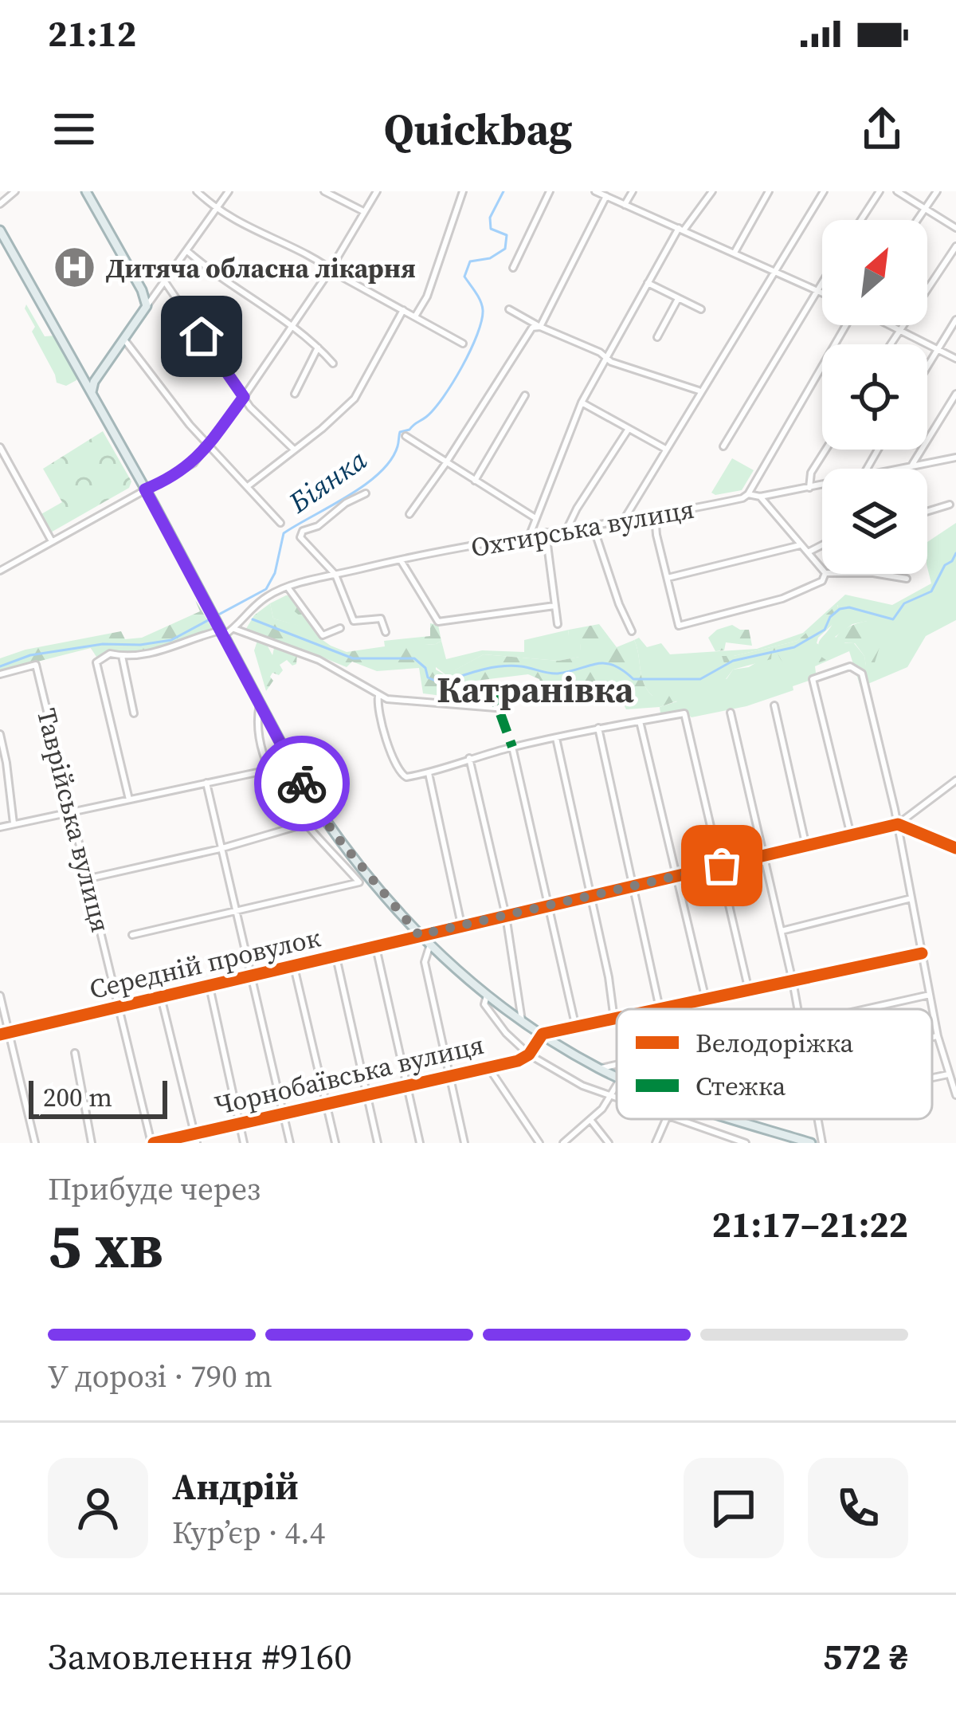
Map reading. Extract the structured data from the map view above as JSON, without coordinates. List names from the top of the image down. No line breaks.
{"streets":{"street":["Охтирська вулиця","Таврійська вулиця","Середній провулок","Чорнобаївська вулиця"]},"crossings":[["Таврійська вулиця","Середній провулок"],["Таврійська вулиця","Чорнобаївська вулиця"]],"districts":["Катранівка"],"water":["Біянка"],"places":{"hospital":["Дитяча обласна лікарня"]},"legend":["Велодоріжка","Стежка"],"scale_bar":"200 m","north":"top right","page":{"status":"21:12","header":"Quickbag","scale":"200 m","heading":["5 хв","Прибуде через","21:17–21:22"],"panel":["Андрій","Кур’єр · 4.4","Замовлення #9160","572 ₴"],"bar":"У дорозі · 790 m"}}
